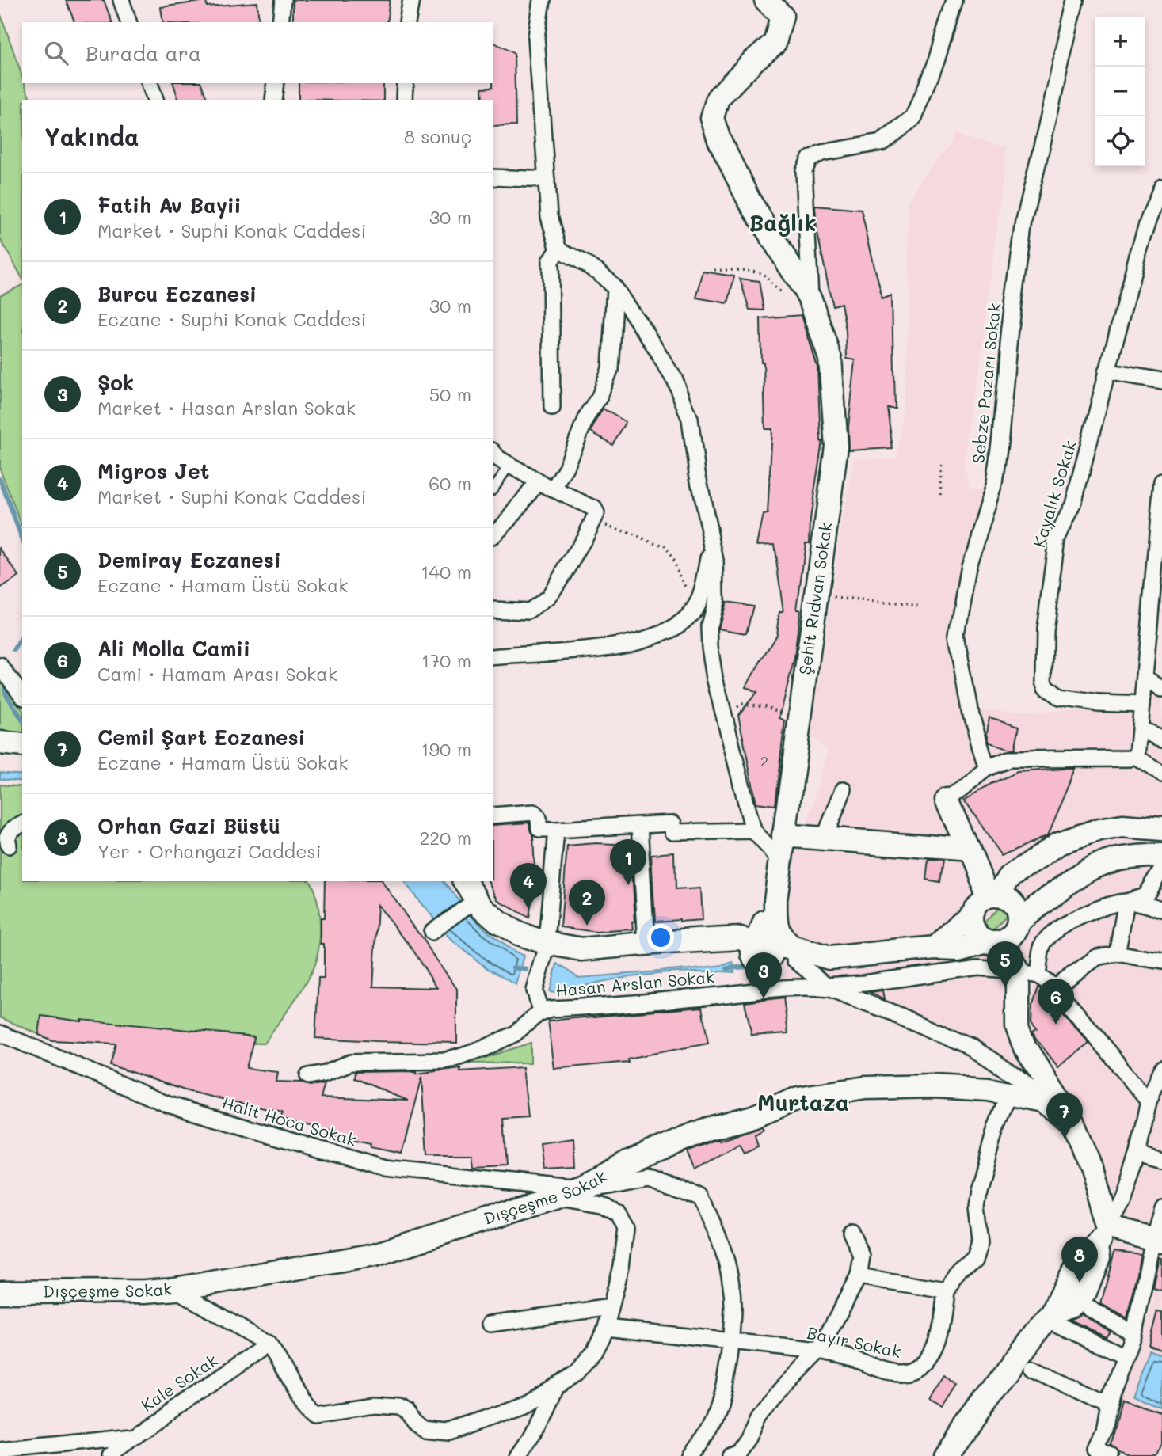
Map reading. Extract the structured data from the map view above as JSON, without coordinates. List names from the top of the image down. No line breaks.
{"streets":{"street":["Sebze Pazarı Sokak","Kayalık Sokak","Şehit Rıdvan Sokak","Hasan Arslan Sokak","Halit Hoca Sokak","Dışçeşme Sokak","Bayır Sokak","Kale Sokak"]},"crossings":[["Hasan Arslan Sokak","Dışçeşme Sokak"],["Halit Hoca Sokak","Dışçeşme Sokak"],["Halit Hoca Sokak","Bayır Sokak"]],"districts":["Bağlık","Murtaza"],"house_numbers":["2"],"page":{"map_buttons":["+","−"],"search":"Burada ara","heading":["Yakında","8 sonuç"],"list":[{"mark":"1","name":"Fatih Av Bayii","note":"Market · Suphi Konak Caddesi","value":"30 m"},{"mark":"2","name":"Burcu Eczanesi","note":"Eczane · Suphi Konak Caddesi","value":"30 m"},{"mark":"3","name":"Şok","note":"Market · Hasan Arslan Sokak","value":"50 m"},{"mark":"4","name":"Migros Jet","note":"Market · Suphi Konak Caddesi","value":"60 m"},{"mark":"5","name":"Demiray Eczanesi","note":"Eczane · Hamam Üstü Sokak","value":"140 m"},{"mark":"6","name":"Ali Molla Camii","note":"Cami · Hamam Arası Sokak","value":"170 m"},{"mark":"7","name":"Cemil Şart Eczanesi","note":"Eczane · Hamam Üstü Sokak","value":"190 m"},{"mark":"8","name":"Orhan Gazi Büstü","note":"Yer · Orhangazi Caddesi","value":"220 m"}],"pins":["1","4","2","5","3","6","7","8"]}}
